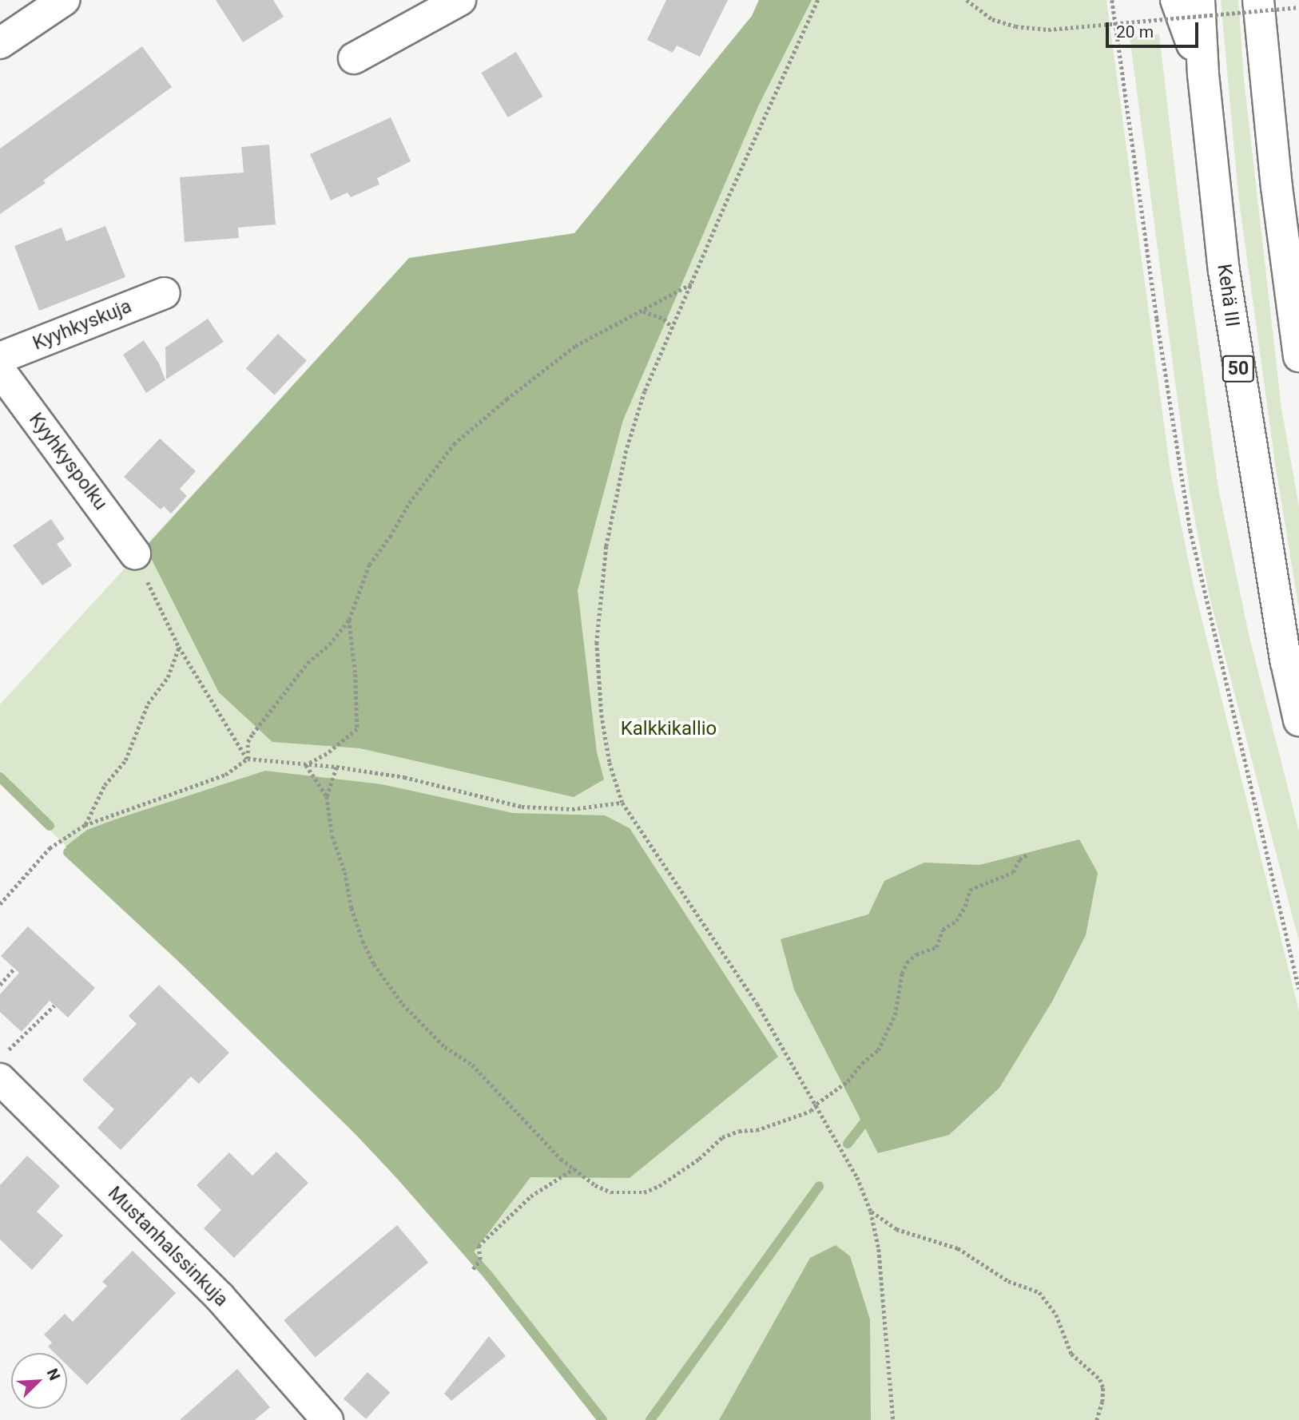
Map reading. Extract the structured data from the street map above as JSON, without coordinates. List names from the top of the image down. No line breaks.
{"streets":{"main road":["Kehä III","Kyyhkyskuja","50","Kyyhkyspolku","Mustanhalssinkuja"]},"parks":["Kalkkikallio"],"scale_bar":"20 m","north":"top right"}
